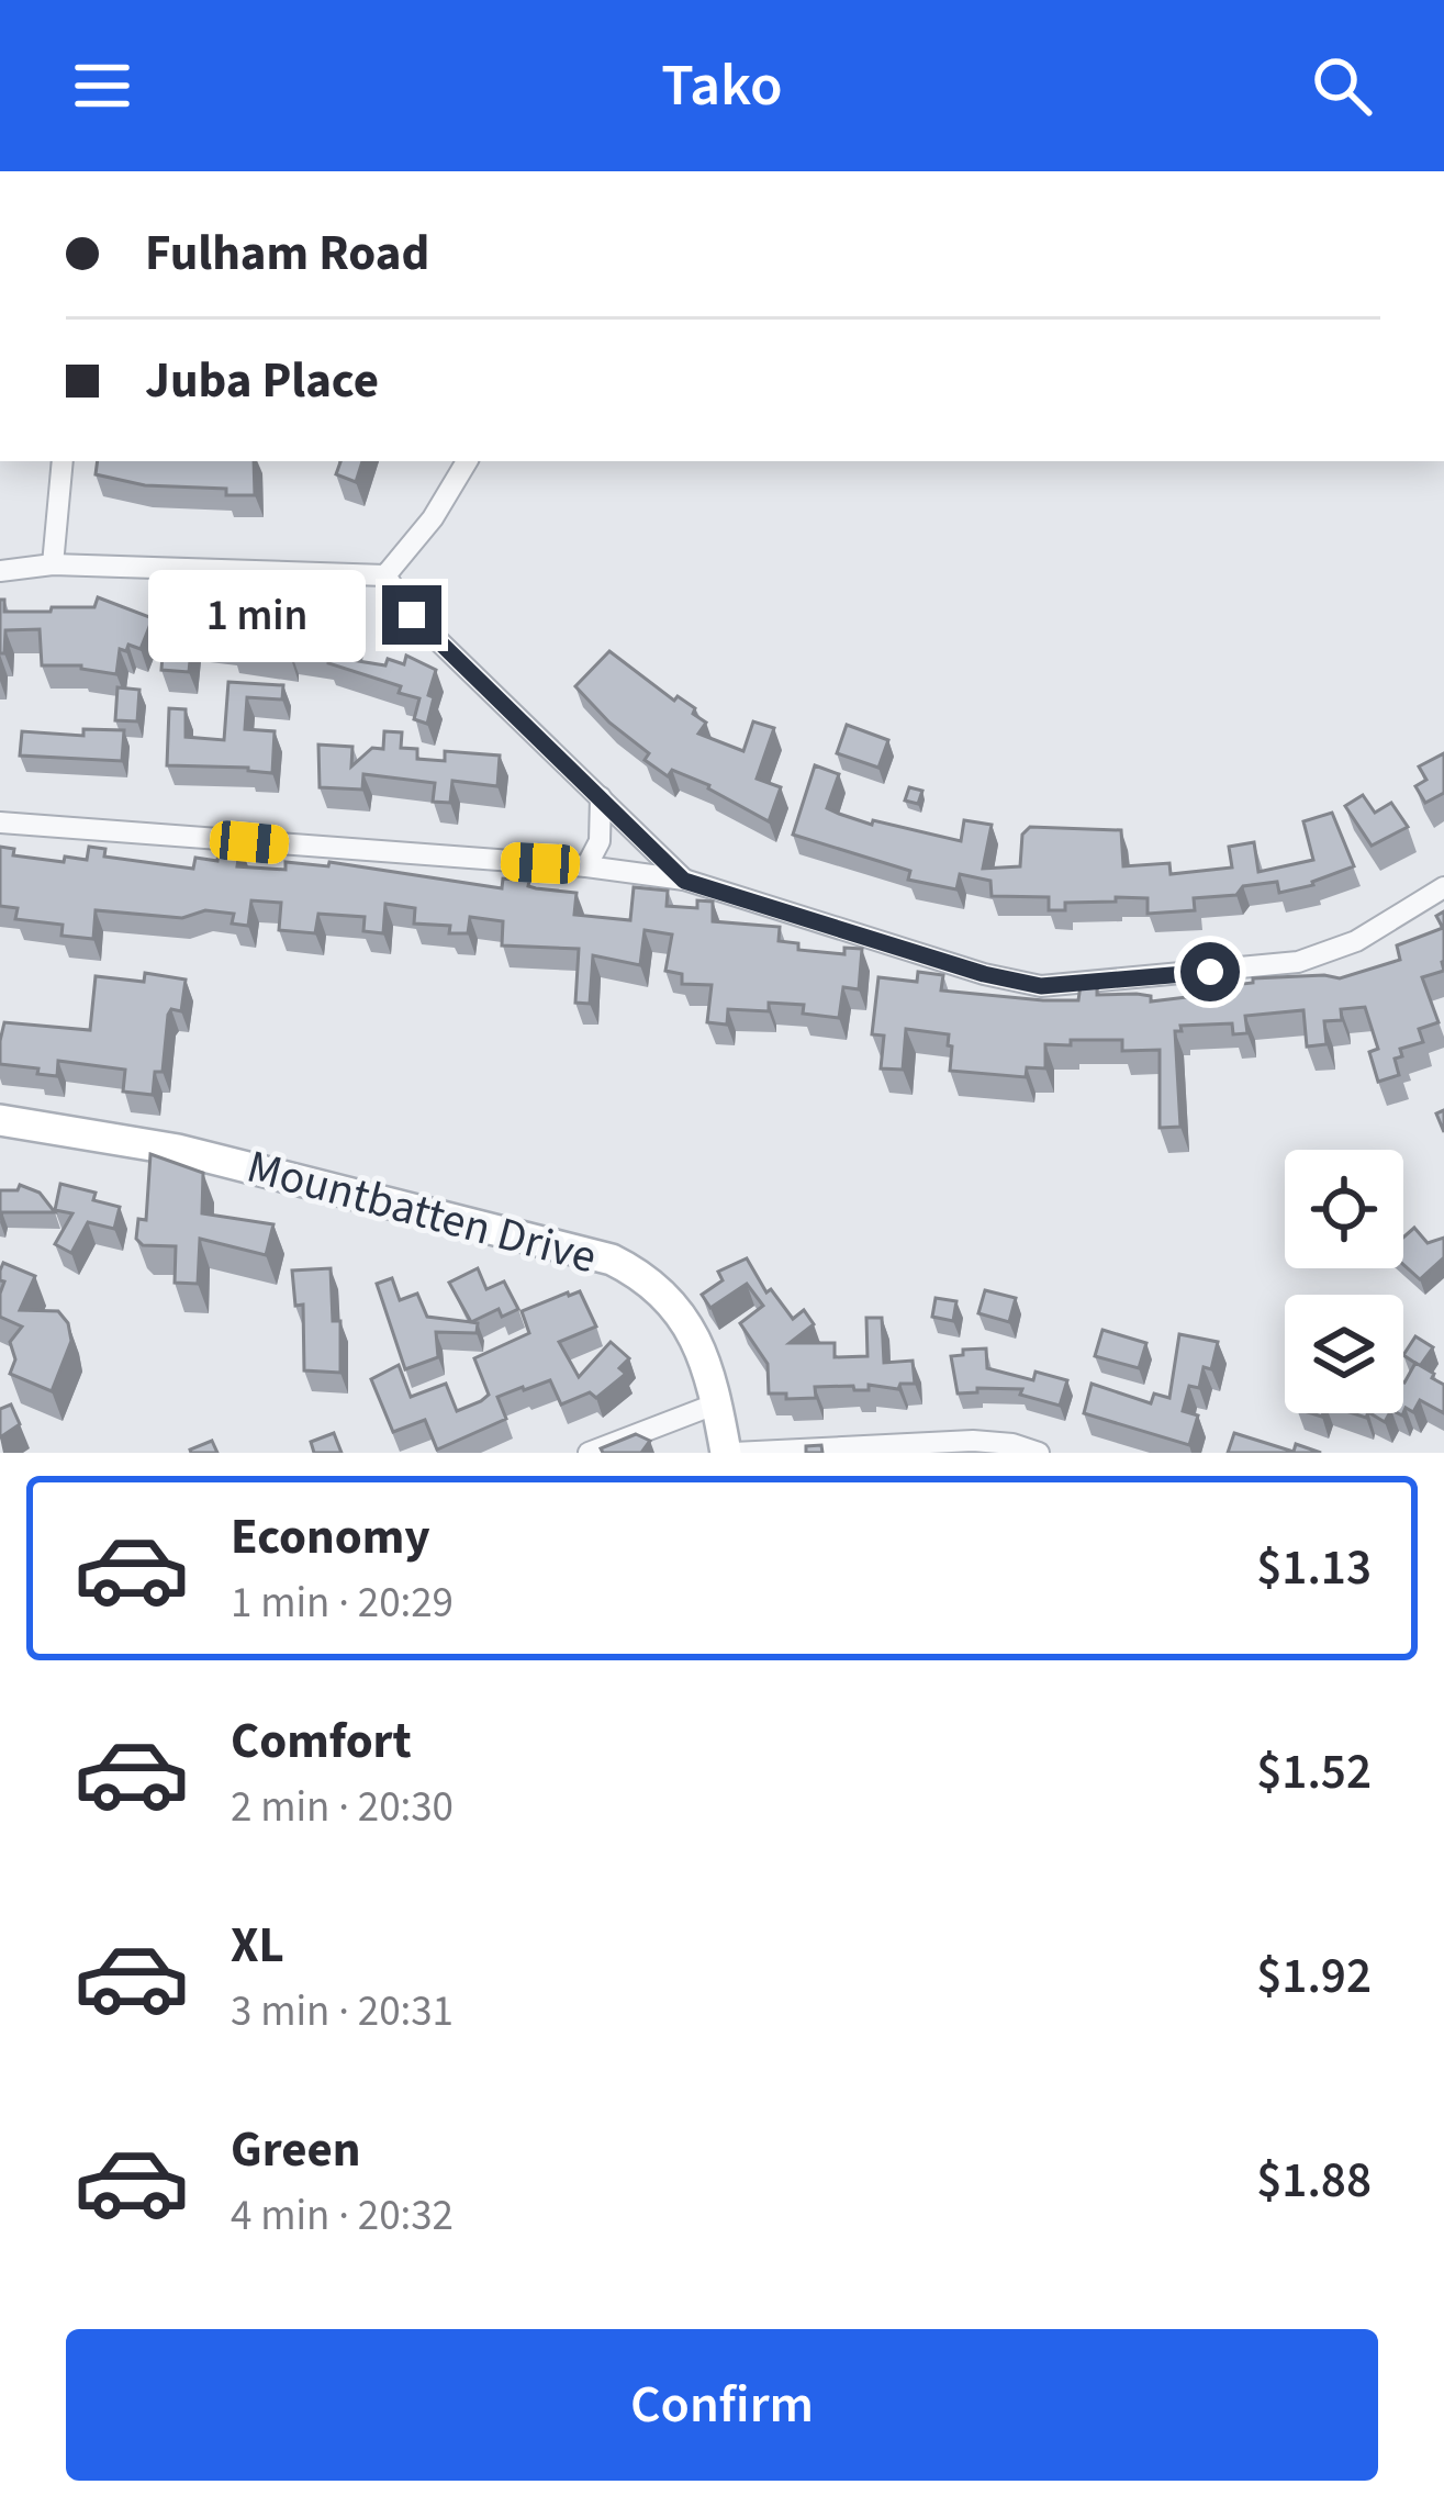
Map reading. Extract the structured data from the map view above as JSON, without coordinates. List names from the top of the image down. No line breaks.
{"streets":{"main road":["Mountbatten Drive"]},"page":{"header":"Tako","banner":["Fulham Road","Juba Place"],"bubble":"1 min","list":[{"name":"Economy","note":"1 min · 20:29","value":"$1.13"},{"name":"Comfort","note":"2 min · 20:30","value":"$1.52"},{"name":"XL","note":"3 min · 20:31","value":"$1.92"},{"name":"Green","note":"4 min · 20:32","value":"$1.88"}],"buttons":"Confirm"}}
